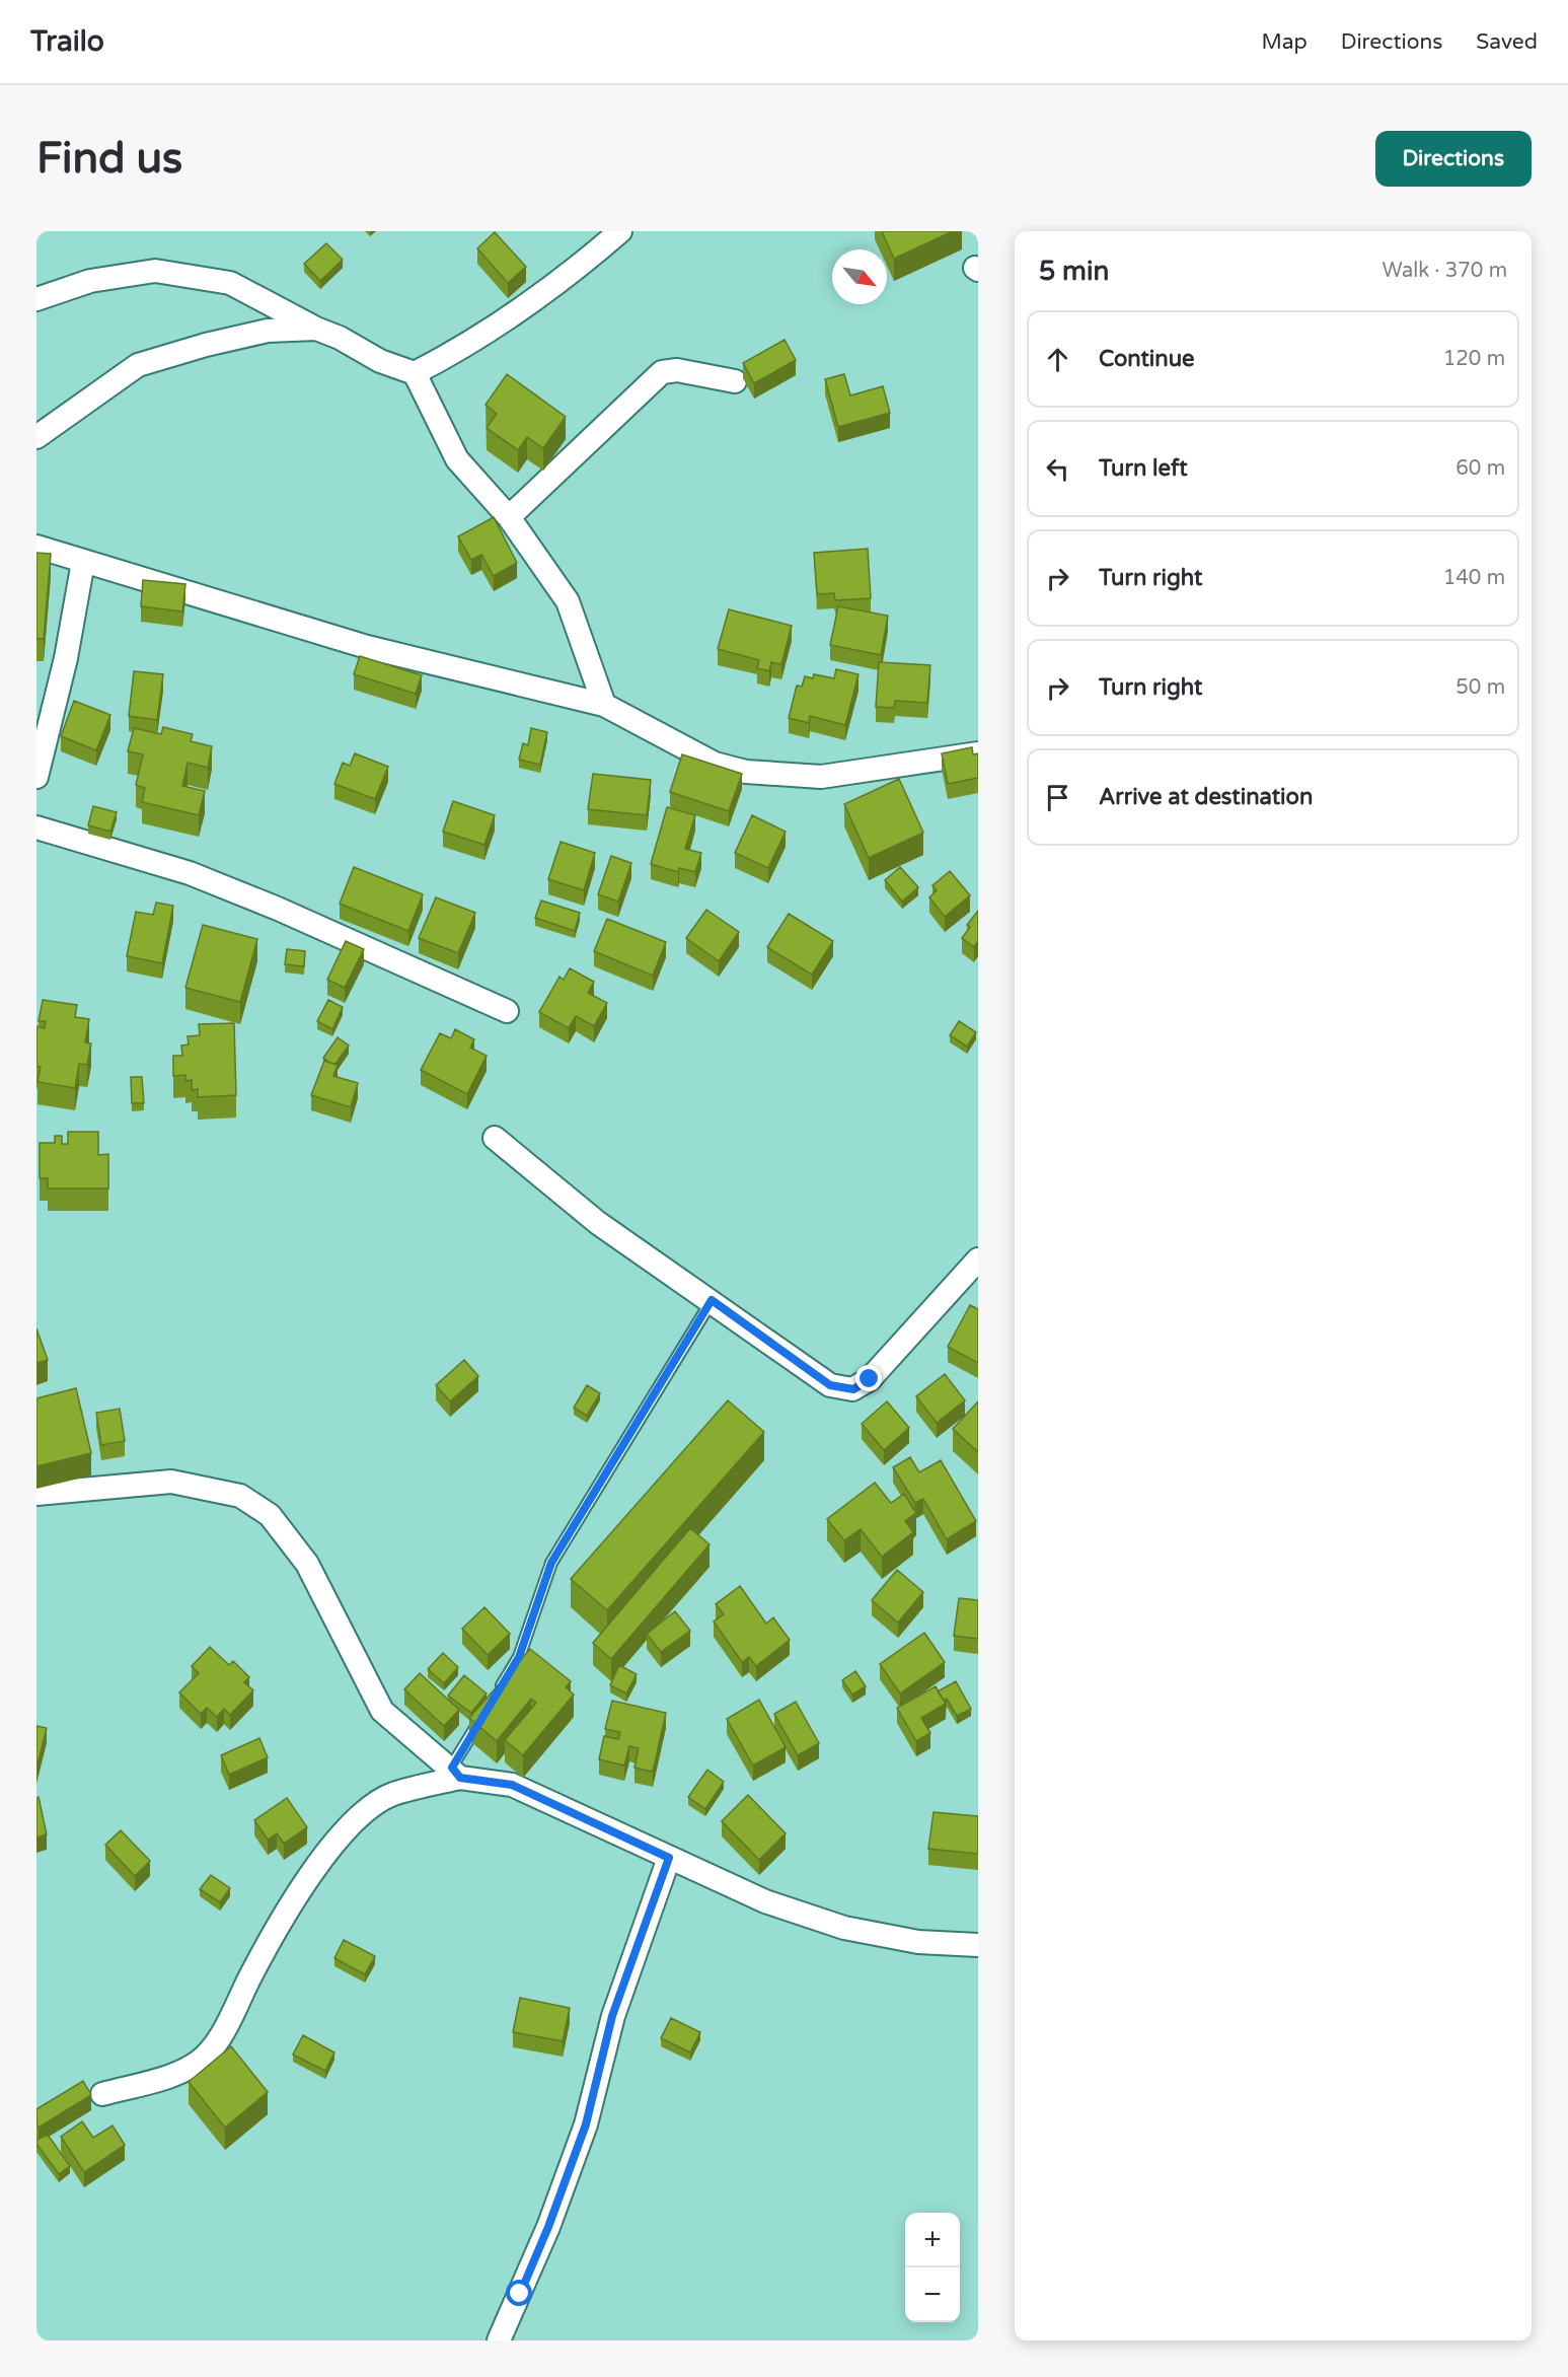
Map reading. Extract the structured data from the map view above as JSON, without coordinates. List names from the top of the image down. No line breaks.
{"north":"bottom right","page":{"header":"Trailo","nav":["Map","Directions","Saved"],"buttons":"Directions","title":"Find us","heading":["5 min","Walk · 370 m"],"list":[["Continue","120 m"],["Turn left","60 m"],["Turn right","140 m"],["Turn right","50 m"],"Arrive at destination"],"map_buttons":["+","−"]}}
